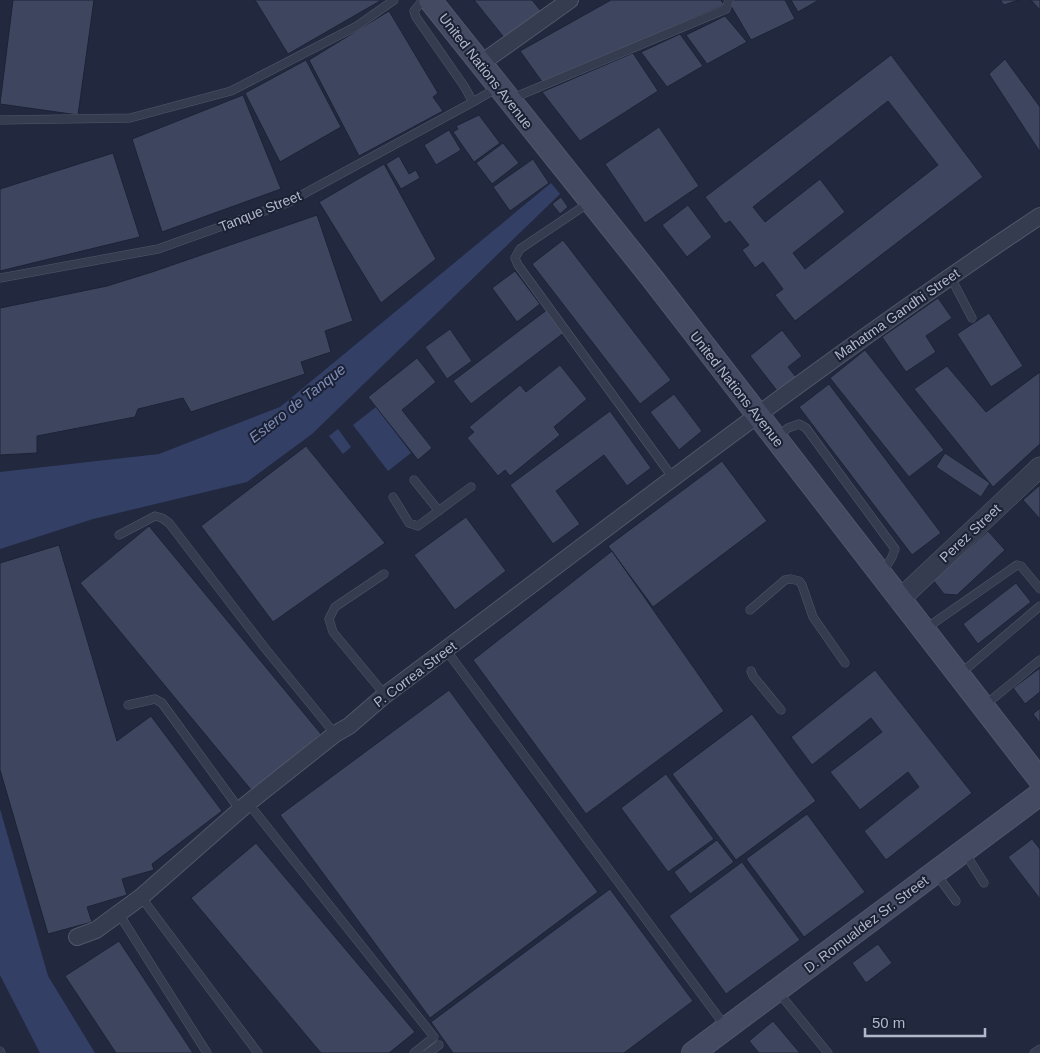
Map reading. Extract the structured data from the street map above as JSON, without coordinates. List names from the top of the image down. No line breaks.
{"streets":{"main road":["United Nations Avenue","D. Romualdez Sr. Street"],"street":["Mahatma Gandhi Street","Perez Street","P. Correa Street"],"lane":["Tanque Street"]},"crossings":[["United Nations Avenue","Tanque Street"],["United Nations Avenue","Mahatma Gandhi Street"],["United Nations Avenue","Perez Street"],["United Nations Avenue","P. Correa Street"],["Mahatma Gandhi Street","P. Correa Street"]],"water":["Estero de Tanque"],"scale_bar":"50 m"}
